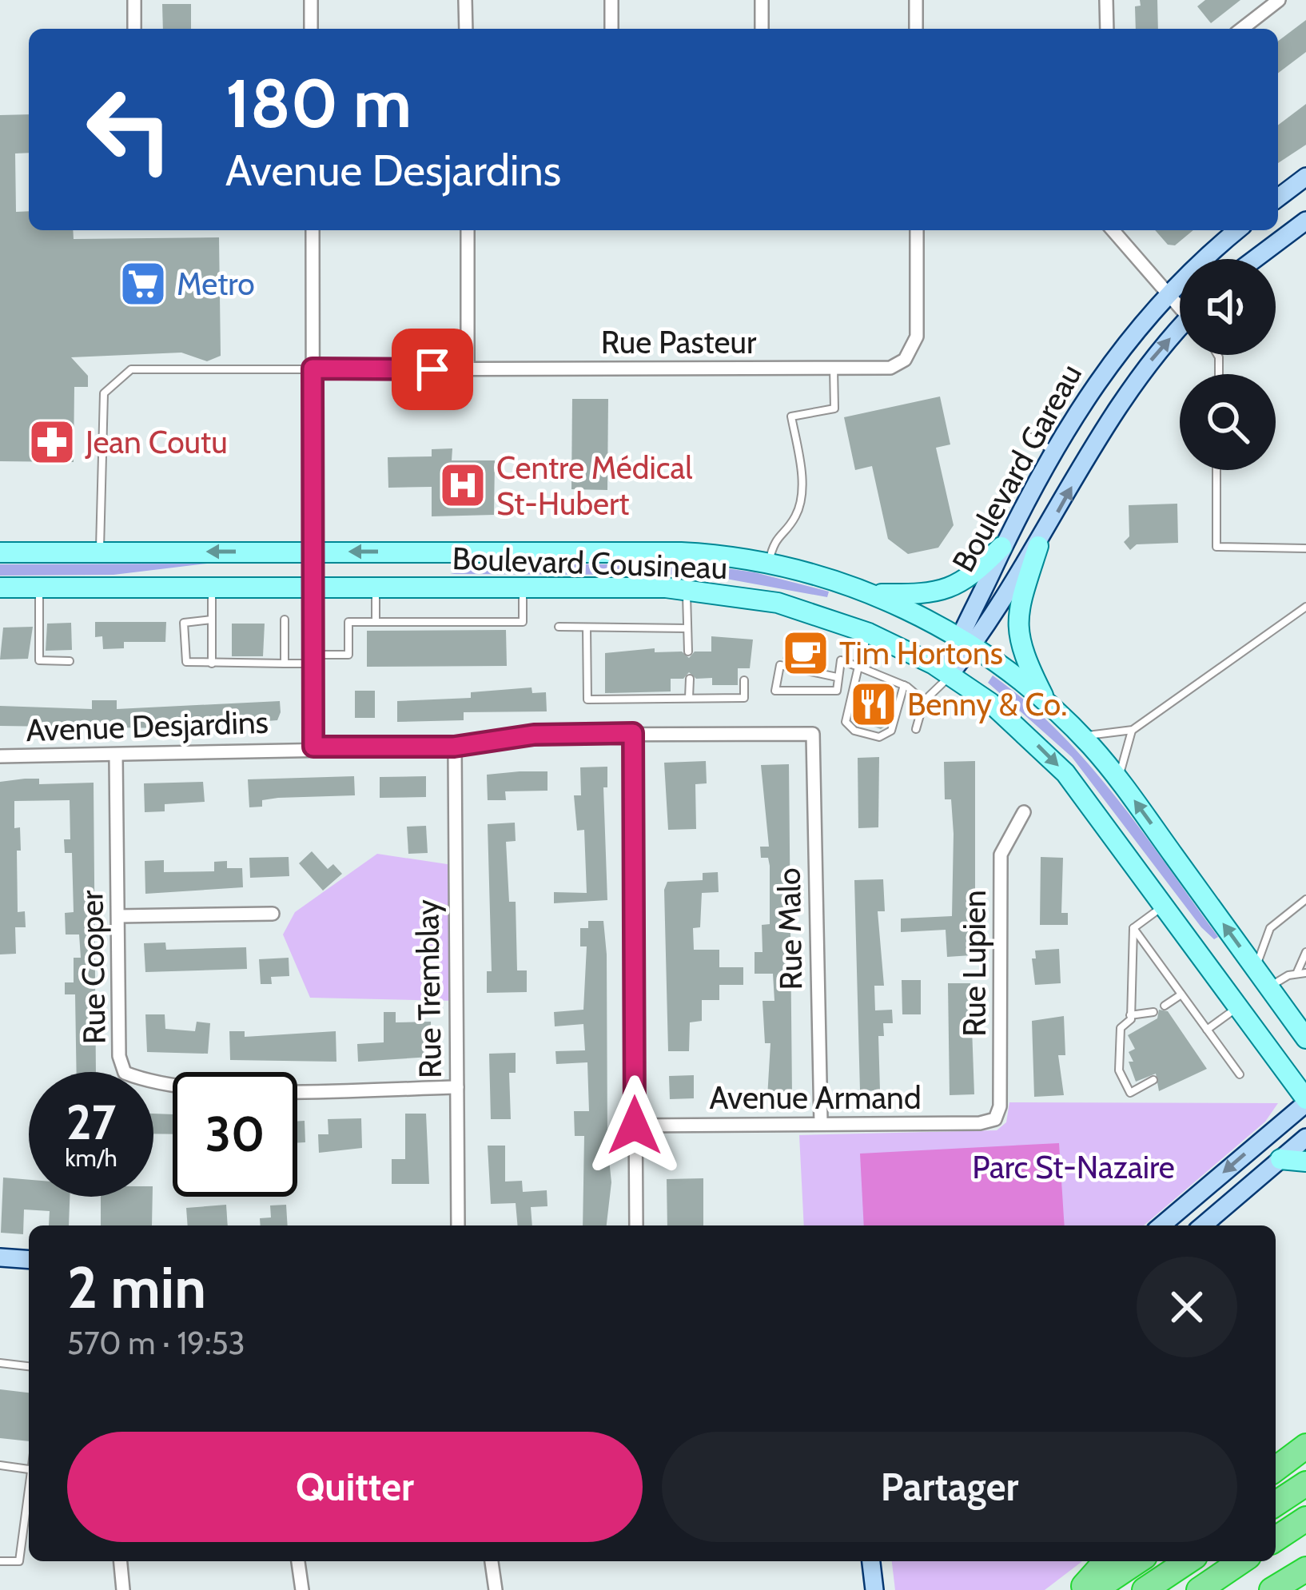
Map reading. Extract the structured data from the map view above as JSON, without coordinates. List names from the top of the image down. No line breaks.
{"streets":{"main road":["Boulevard Cousineau"],"street":["Rue Pasteur","Boulevard Gareau","Avenue Desjardins","Rue Malo","Rue Lupien","Rue Cooper","Rue Tremblay","Avenue Armand"]},"crossings":[["Boulevard Gareau","Boulevard Cousineau"],["Avenue Desjardins","Rue Malo"],["Avenue Desjardins","Rue Cooper"],["Avenue Desjardins","Rue Tremblay"],["Rue Malo","Avenue Armand"],["Rue Lupien","Avenue Armand"],["Rue Cooper","Rue Tremblay"]],"parks":["Parc St-Nazaire"],"places":{"supermarket":["Metro"],"pharmacy":["Jean Coutu"],"hospital":["Centre Médical St-Hubert"],"cafe":["Tim Hortons"],"restaurant":["Benny & Co."]},"page":{"turn":["180 m","Avenue Desjardins"],"speed":"27 km/h","limit":"30","heading":["2 min","570 m · 19:53"],"buttons":["Quitter","Partager"]}}
